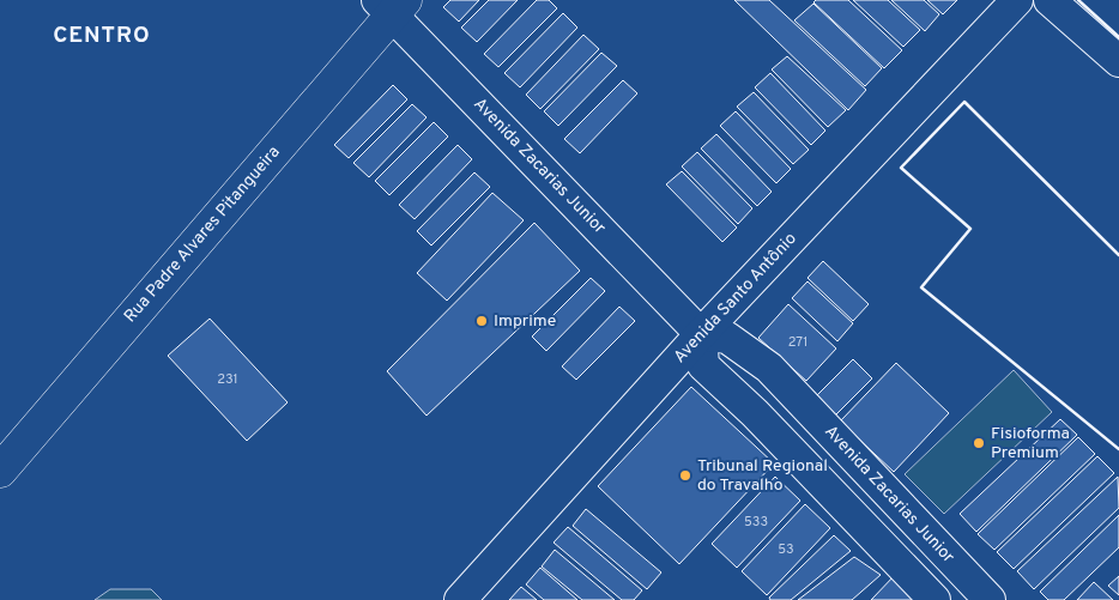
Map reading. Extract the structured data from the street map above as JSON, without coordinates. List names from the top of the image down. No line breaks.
{"streets":{"street":["Avenida Zacarias Junior","Rua Padre Alvares Pitangueira","Avenida Santo Antônio"]},"crossings":[["Avenida Zacarias Junior","Rua Padre Alvares Pitangueira"],["Avenida Zacarias Junior","Avenida Santo Antônio"]],"districts":["CENTRO"],"places":["Imprime","Fisioforma Premium","Tribunal Regional do Travalho"],"house_numbers":["271","231","533","53"]}
